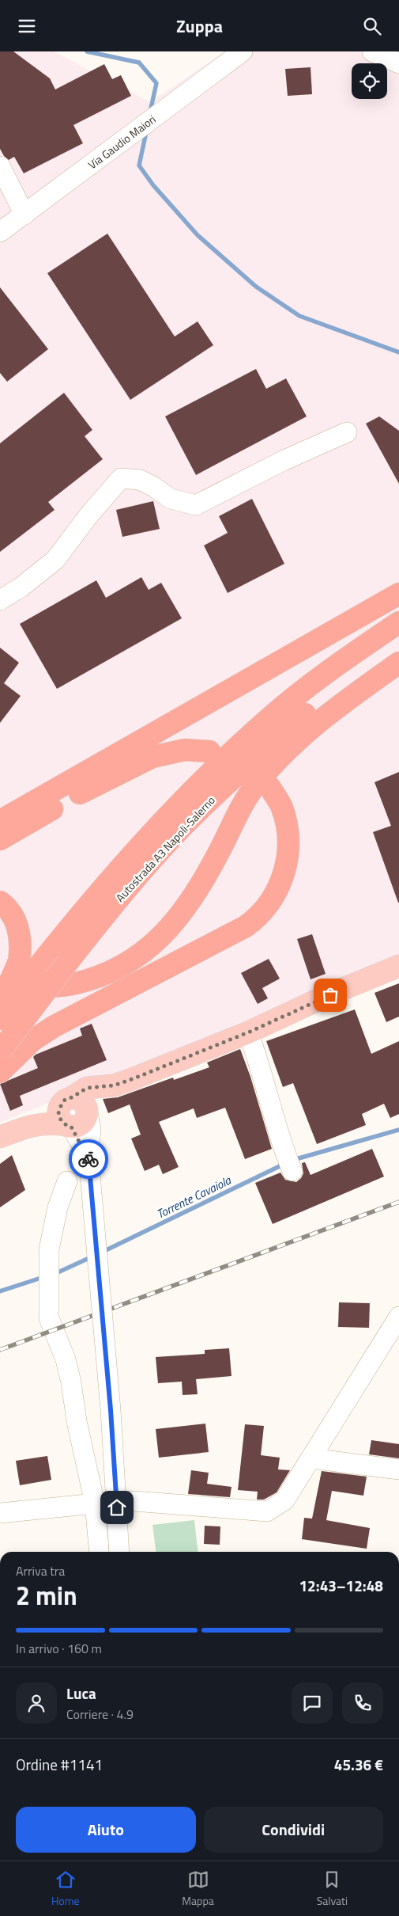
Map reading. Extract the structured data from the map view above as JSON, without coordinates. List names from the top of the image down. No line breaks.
{"streets":{"highway":["Autostrada A3 Napoli-Salerno"],"street":["Via Gaudio Maiori"]},"water":["Torrente Cavaiola"],"page":{"header":"Zuppa","heading":["2 min","Arriva tra","12:43–12:48"],"panel":["Luca","Corriere · 4.9","Ordine #1141","45.36 €"],"bar":"In arrivo · 160 m","buttons":["Aiuto","Condividi"],"tabs":["Home","Mappa","Salvati"]}}
